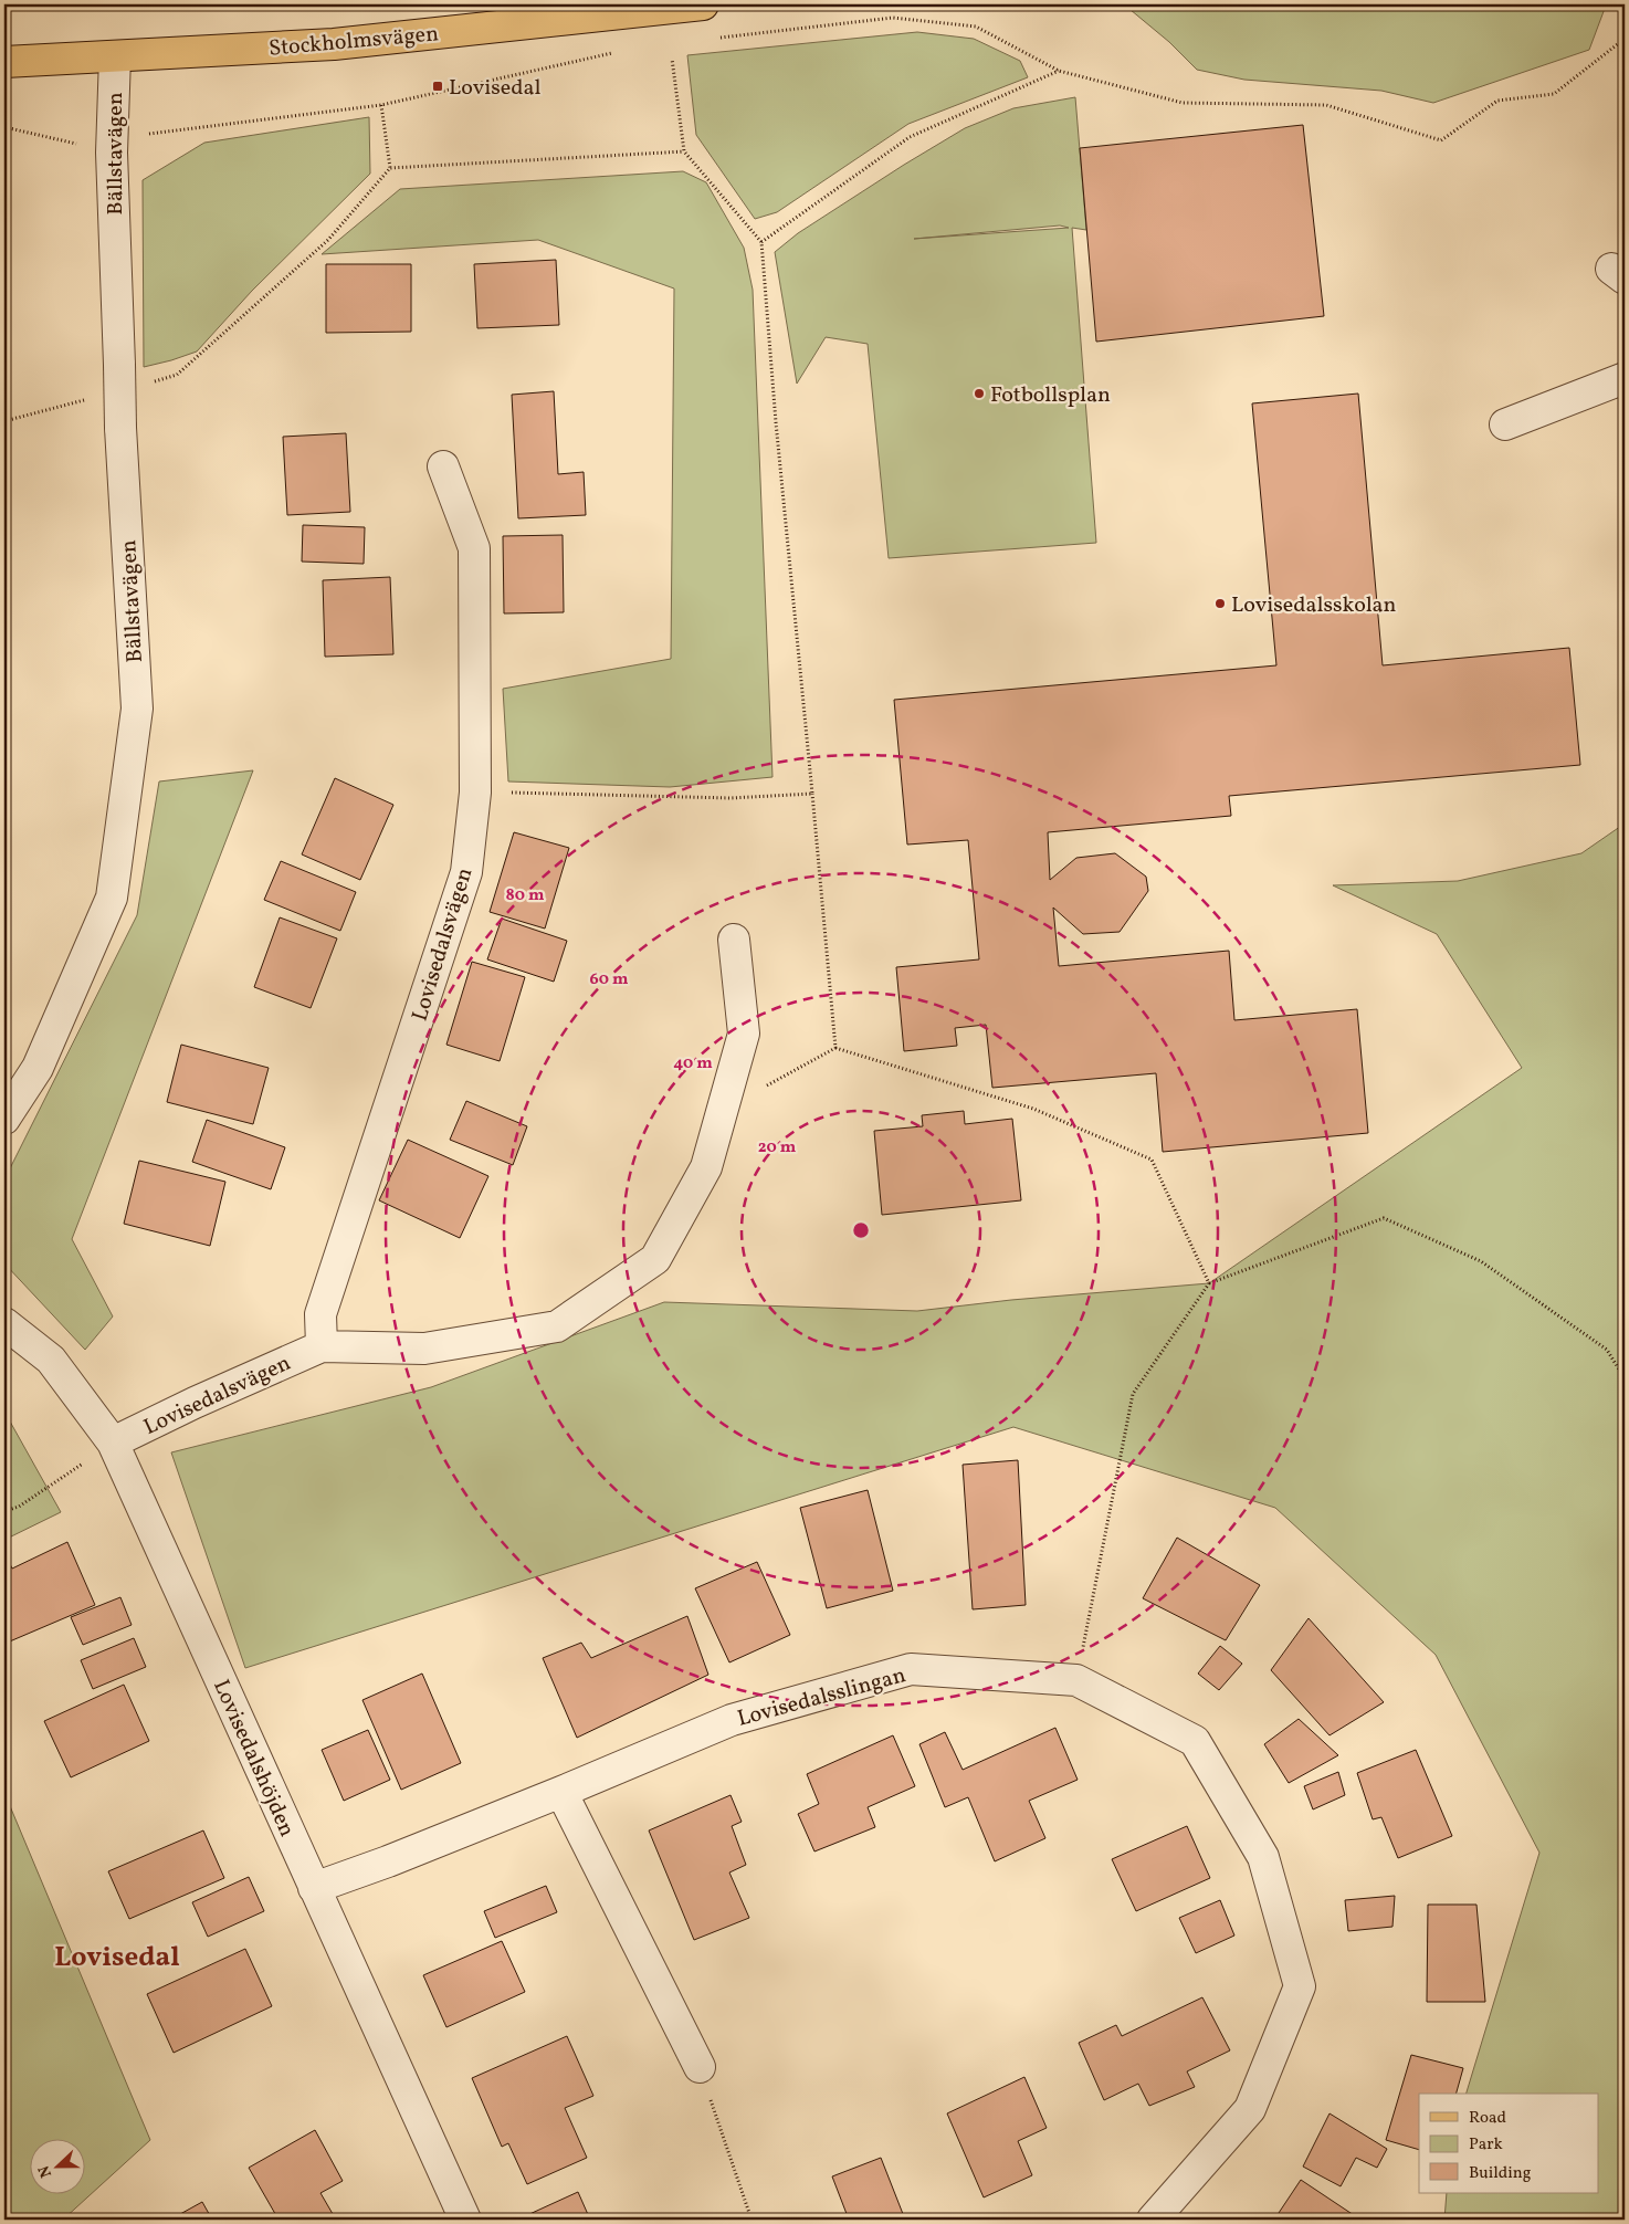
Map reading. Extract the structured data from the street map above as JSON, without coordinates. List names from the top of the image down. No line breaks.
{"streets":{"main road":["Stockholmsvägen"],"street":["Bällstavägen","Lovisedalsvägen","Lovisedalsslingan","Lovisedalshöjden"]},"crossings":[["Stockholmsvägen","Bällstavägen"],["Lovisedalsvägen","Lovisedalshöjden"],["Lovisedalsslingan","Lovisedalshöjden"]],"districts":["Lovisedal"],"places":{"transit":["Lovisedal"],"other":["Fotbollsplan","Lovisedalsskolan"]},"legend":["Road","Park","Building"],"north":"left","rings":["80 m","60 m","40 m","20 m"]}
